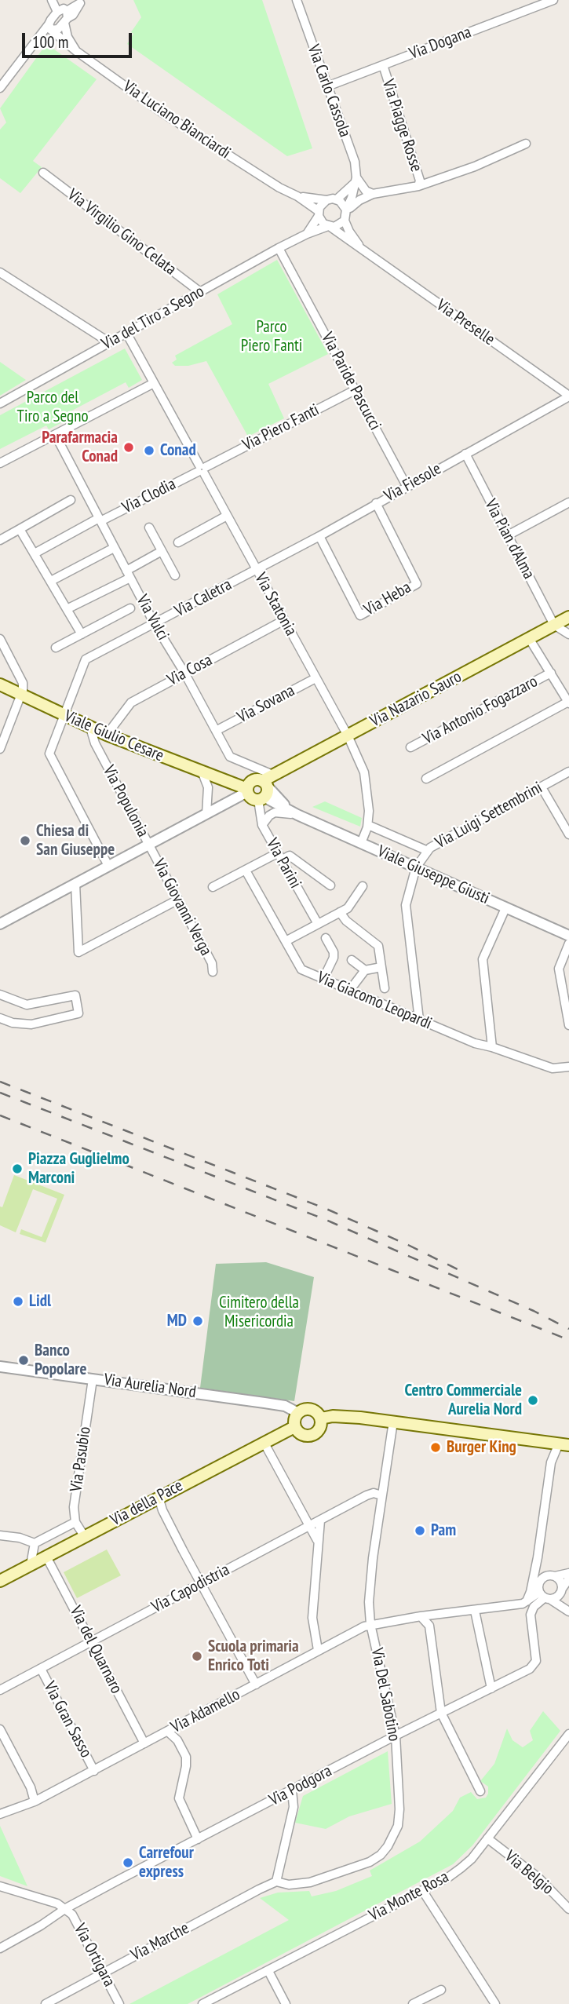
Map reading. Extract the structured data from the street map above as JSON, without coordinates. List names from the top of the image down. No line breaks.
{"streets":{"main road":["Via Nazario Sauro","Viale Giulio Cesare","Viale Giuseppe Giusti","Via Aurelia Nord","Via della Pace"],"street":["Via Dogana","Via Carlo Cassola","Via Luciano Bianciardi","Via Piagge Rosse","Via Virgilio Gino Celata","Via del Tiro a Segno","Via Preselle","Via Paride Pascucci","Via Piero Fanti","Via Fiesole","Via Clodia","Via Pian d'Alma","Via Caletra","Via Heba","Via Statonia","Via Vulci","Via Cosa","Via Sovana","Via Antonio Fogazzaro","Via Populonia","Via Luigi Settembrini","Via Parini","Via Giovanni Verga","Via Giacomo Leopardi","Via Pasubio","Via Capodistria","Via del Quarnaro","Via Del Sabotino","Via Adamello","Via Gran Sasso","Via Podgora","Via Belgio","Via Monte Rosa","Via Marche","Via Ortigara"]},"crossings":[["Via Dogana","Via Carlo Cassola"],["Via Dogana","Via Piagge Rosse"],["Via Carlo Cassola","Via Piagge Rosse"],["Via Carlo Cassola","Via del Tiro a Segno"],["Via Carlo Cassola","Via Preselle"],["Via Piagge Rosse","Via del Tiro a Segno"],["Via Piagge Rosse","Via Preselle"],["Via Virgilio Gino Celata","Via del Tiro a Segno"],["Via del Tiro a Segno","Via Preselle"],["Via del Tiro a Segno","Via Paride Pascucci"],["Via del Tiro a Segno","Via Statonia"],["Via Preselle","Via Fiesole"],["Via Paride Pascucci","Via Piero Fanti"],["Via Paride Pascucci","Via Fiesole"],["Via Piero Fanti","Via Clodia"],["Via Piero Fanti","Via Statonia"],["Via Fiesole","Via Pian d'Alma"],["Via Fiesole","Via Caletra"],["Via Fiesole","Via Heba"],["Via Fiesole","Via Statonia"],["Via Clodia","Via Statonia"],["Via Clodia","Via Vulci"],["Via Pian d'Alma","Via Nazario Sauro"],["Via Caletra","Via Statonia"],["Via Caletra","Via Vulci"],["Via Caletra","Viale Giulio Cesare"],["Via Statonia","Via Cosa"],["Via Statonia","Via Nazario Sauro"],["Via Statonia","Via Sovana"],["Via Statonia","Viale Giuseppe Giusti"],["Via Vulci","Via Cosa"],["Via Vulci","Via Nazario Sauro"],["Via Vulci","Via Sovana"],["Via Cosa","Viale Giulio Cesare"],["Via Nazario Sauro","Viale Giulio Cesare"],["Via Nazario Sauro","Via Parini"],["Via Nazario Sauro","Viale Giuseppe Giusti"],["Viale Giulio Cesare","Via Populonia"],["Viale Giulio Cesare","Via Parini"],["Viale Giulio Cesare","Viale Giuseppe Giusti"],["Via Populonia","Via Giovanni Verga"],["Via Luigi Settembrini","Viale Giuseppe Giusti"],["Via Parini","Viale Giuseppe Giusti"],["Via Aurelia Nord","Via Pasubio"],["Via Aurelia Nord","Via della Pace"],["Via Aurelia Nord","Via Del Sabotino"],["Via della Pace","Via del Quarnaro"],["Via Capodistria","Via del Quarnaro"],["Via Capodistria","Via Del Sabotino"],["Via Capodistria","Via Gran Sasso"],["Via del Quarnaro","Via Adamello"],["Via Del Sabotino","Via Adamello"],["Via Del Sabotino","Via Podgora"],["Via Del Sabotino","Via Marche"],["Via Adamello","Via Gran Sasso"],["Via Podgora","Via Ortigara"],["Via Belgio","Via Monte Rosa"],["Via Marche","Via Ortigara"]],"parks":["Parco Piero Fanti","Parco del Tiro a Segno","Cimitero della Misericordia"],"places":["Parafarmacia Conad","Conad","Chiesa di San Giuseppe","Piazza Guglielmo Marconi","Lidl","MD","Banco Popolare","Centro Commerciale Aurelia Nord","Burger King","Pam","Scuola primaria Enrico Toti","Carrefour express"],"scale_bar":"100 m"}
